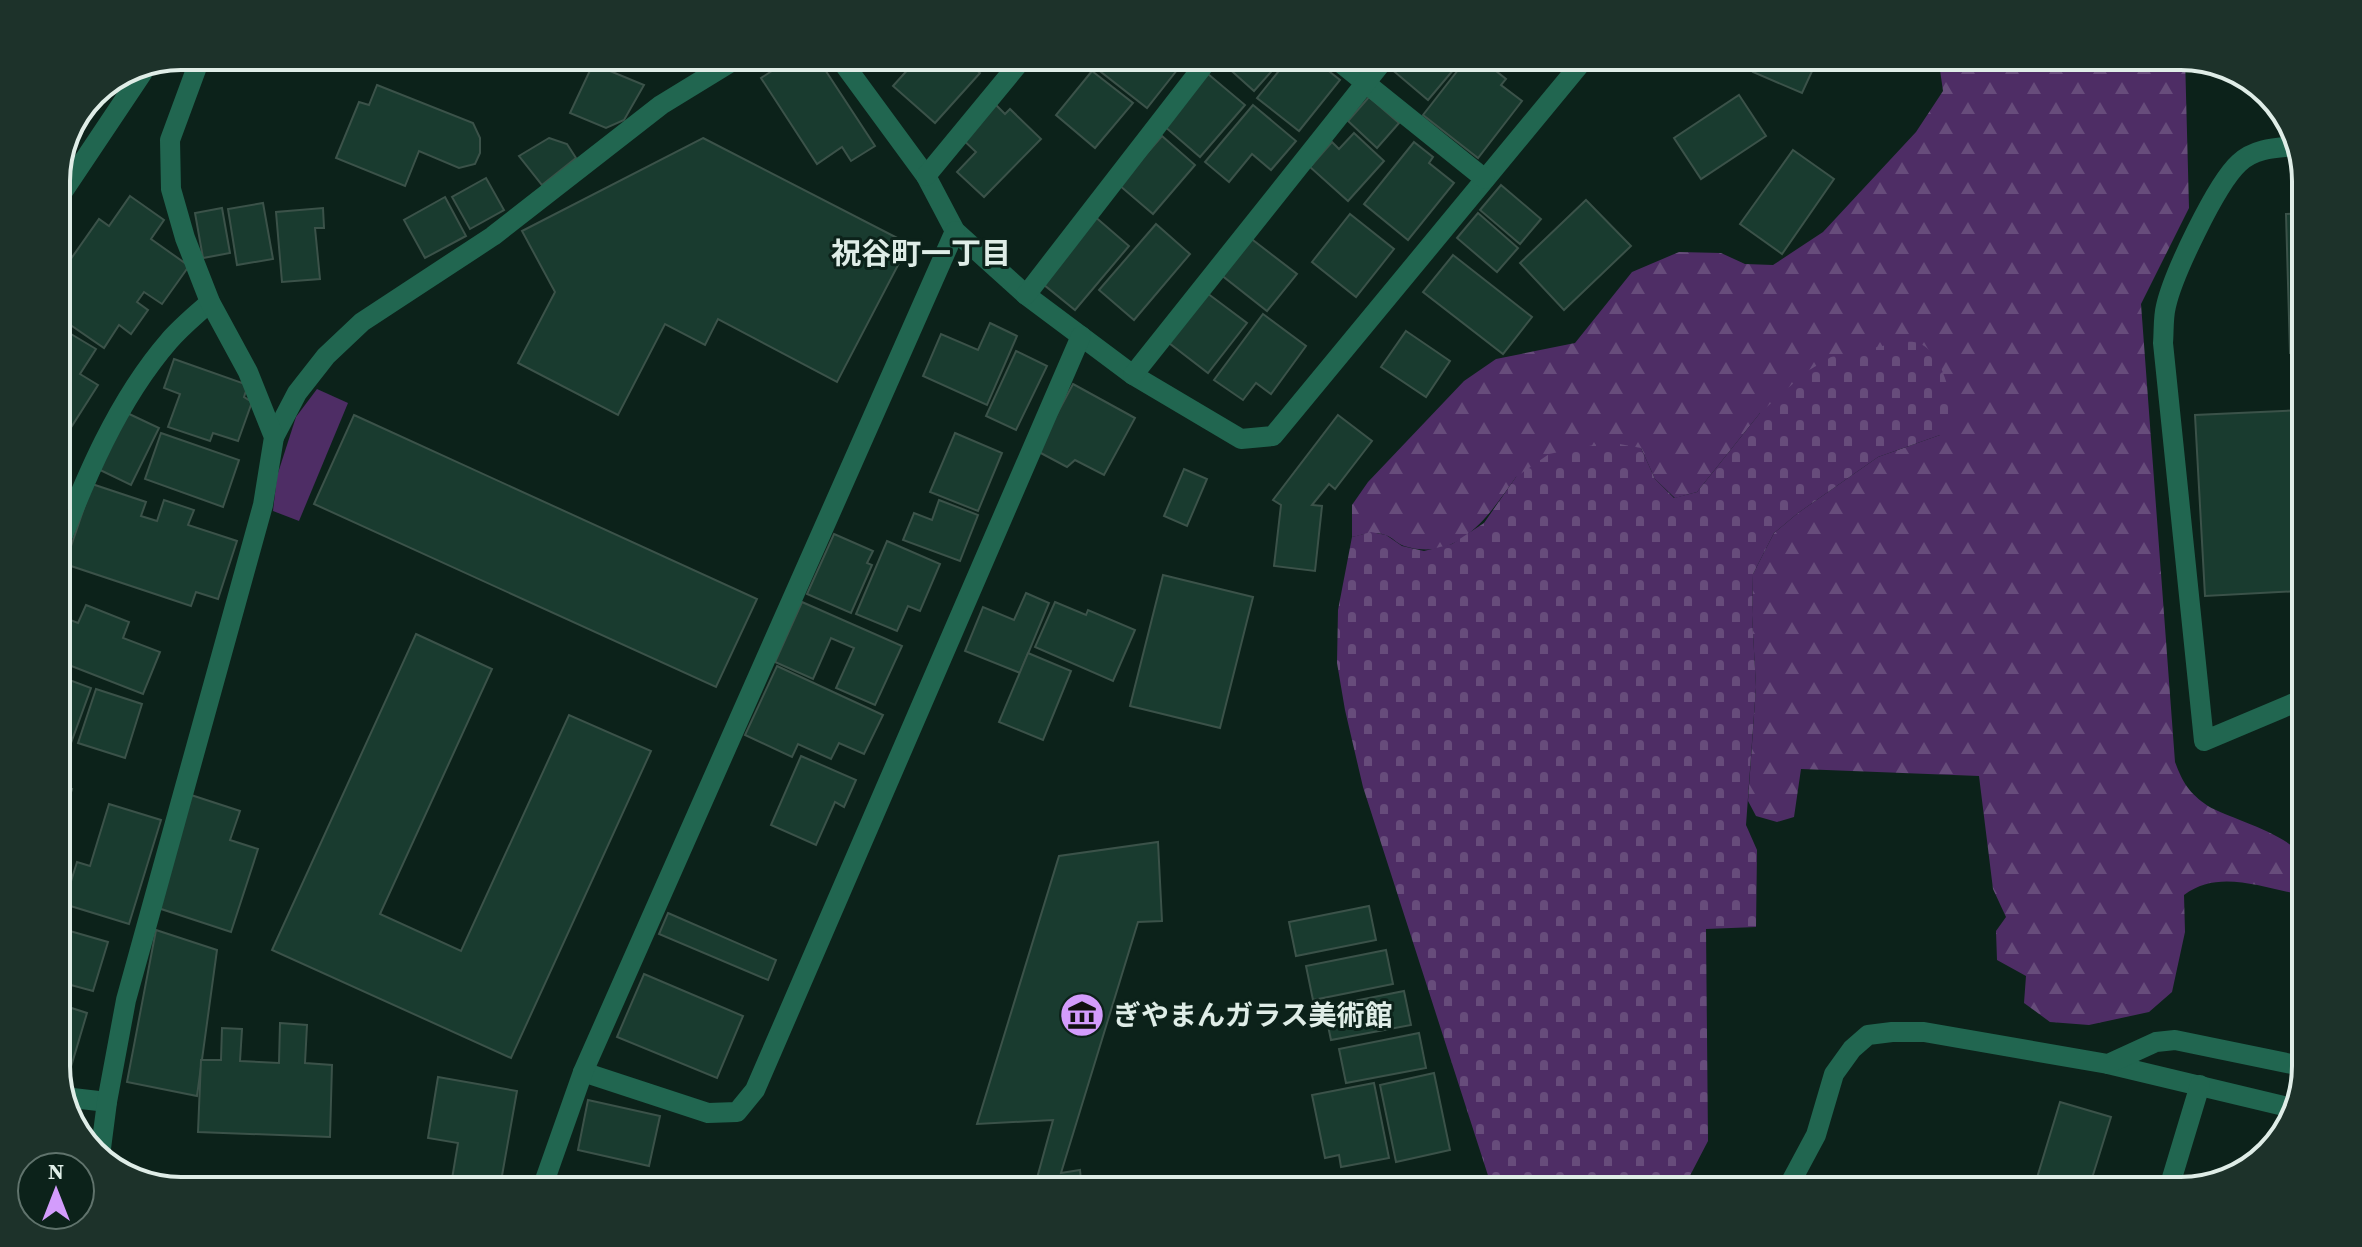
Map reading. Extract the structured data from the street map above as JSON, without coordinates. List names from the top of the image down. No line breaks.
{"districts":["祝谷町一丁目"],"places":{"museum":["ぎやまんガラス美術館"]},"north":"top"}
